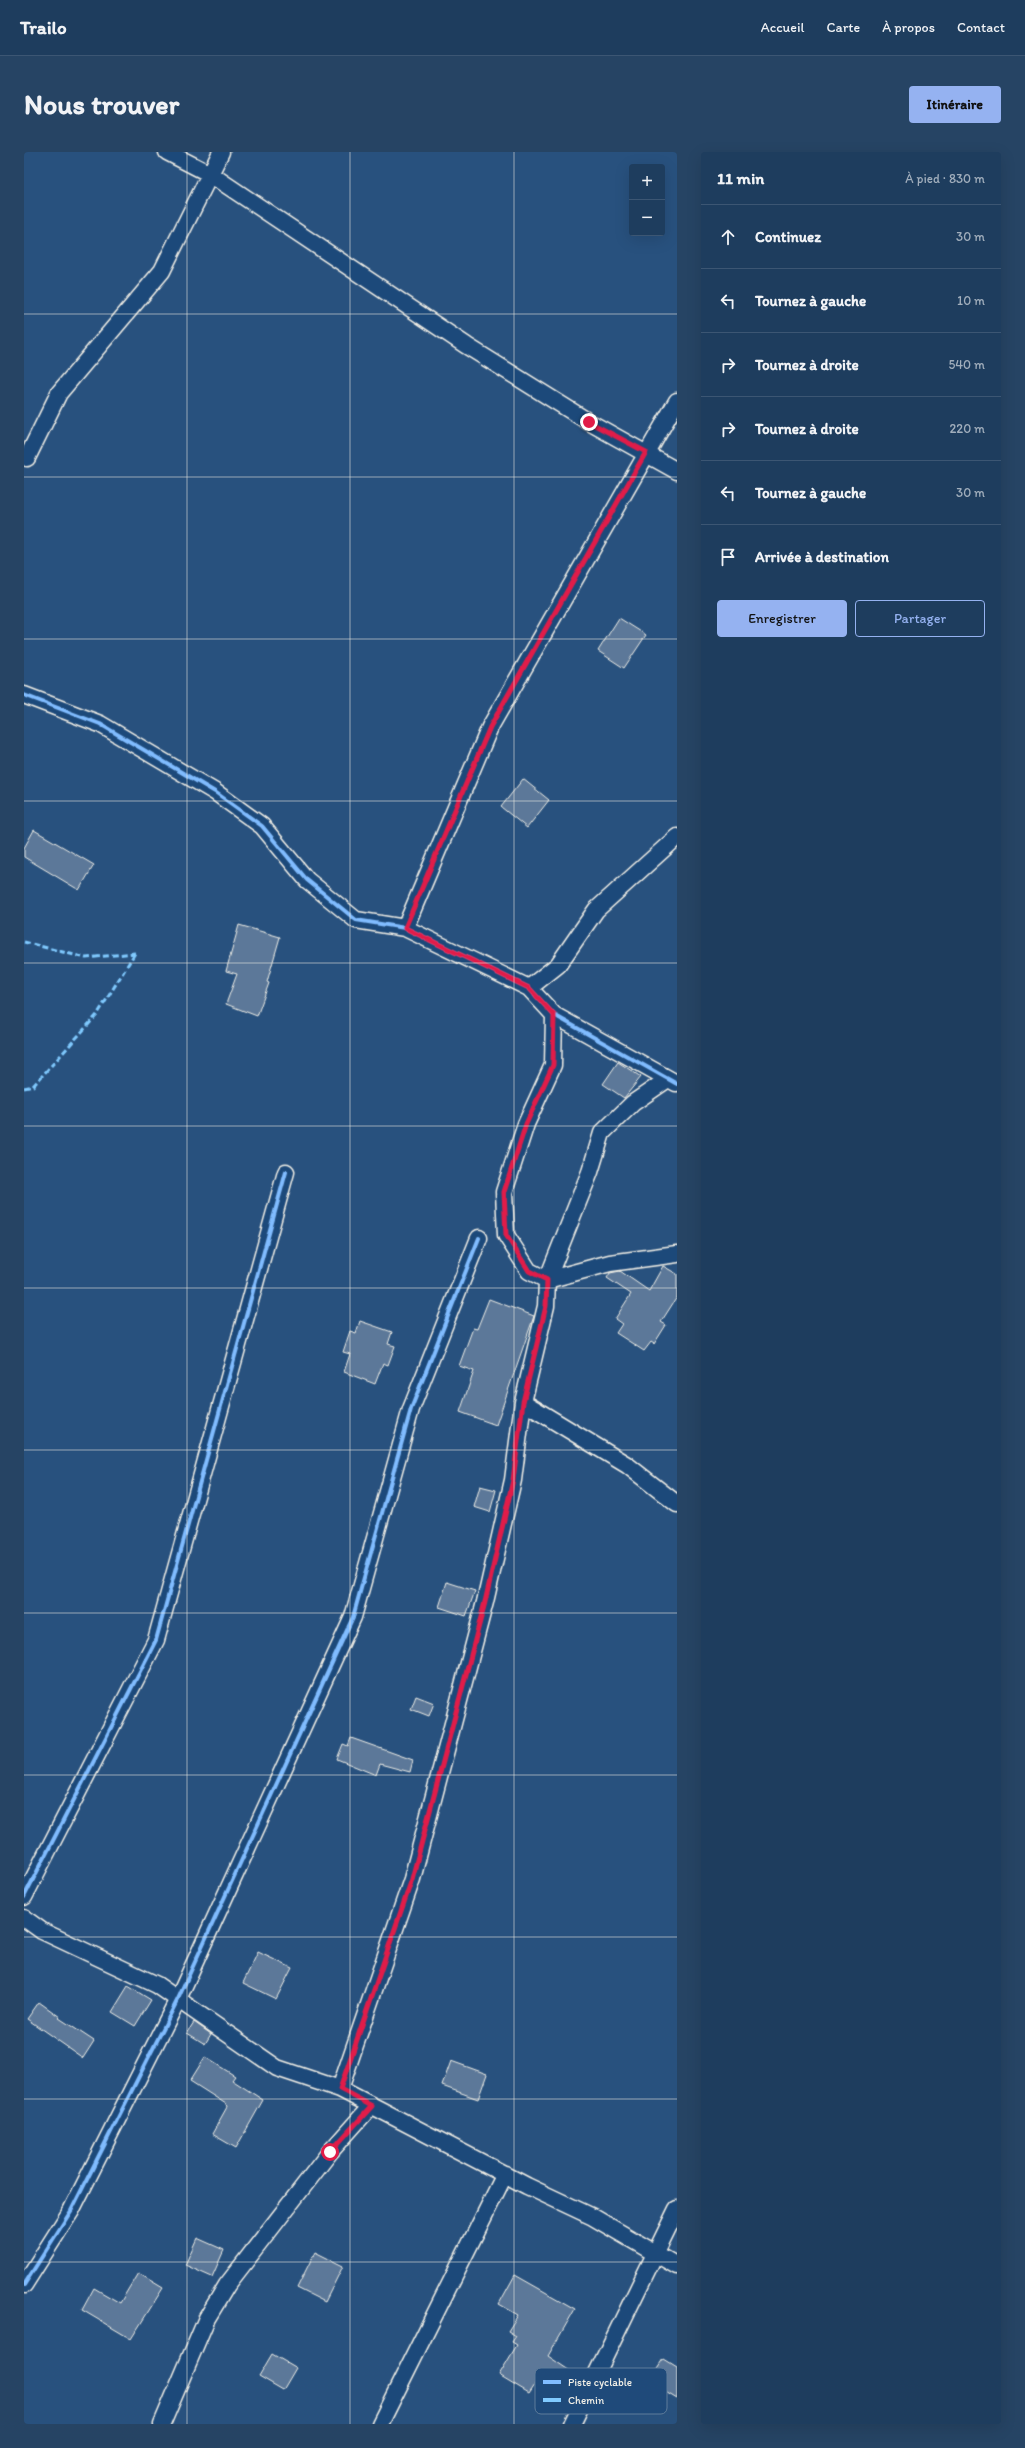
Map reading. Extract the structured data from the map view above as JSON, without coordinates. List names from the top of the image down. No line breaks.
{"legend":["Piste cyclable","Chemin"],"page":{"header":"Trailo","nav":["Accueil","Carte","À propos","Contact"],"buttons":["Itinéraire",["Enregistrer","Partager"]],"title":"Nous trouver","heading":["11 min","À pied · 830 m"],"map_buttons":["+","−"],"list":[["Continuez","30 m"],["Tournez à gauche","10 m"],["Tournez à droite","540 m"],["Tournez à droite","220 m"],["Tournez à gauche","30 m"],"Arrivée à destination"]}}
